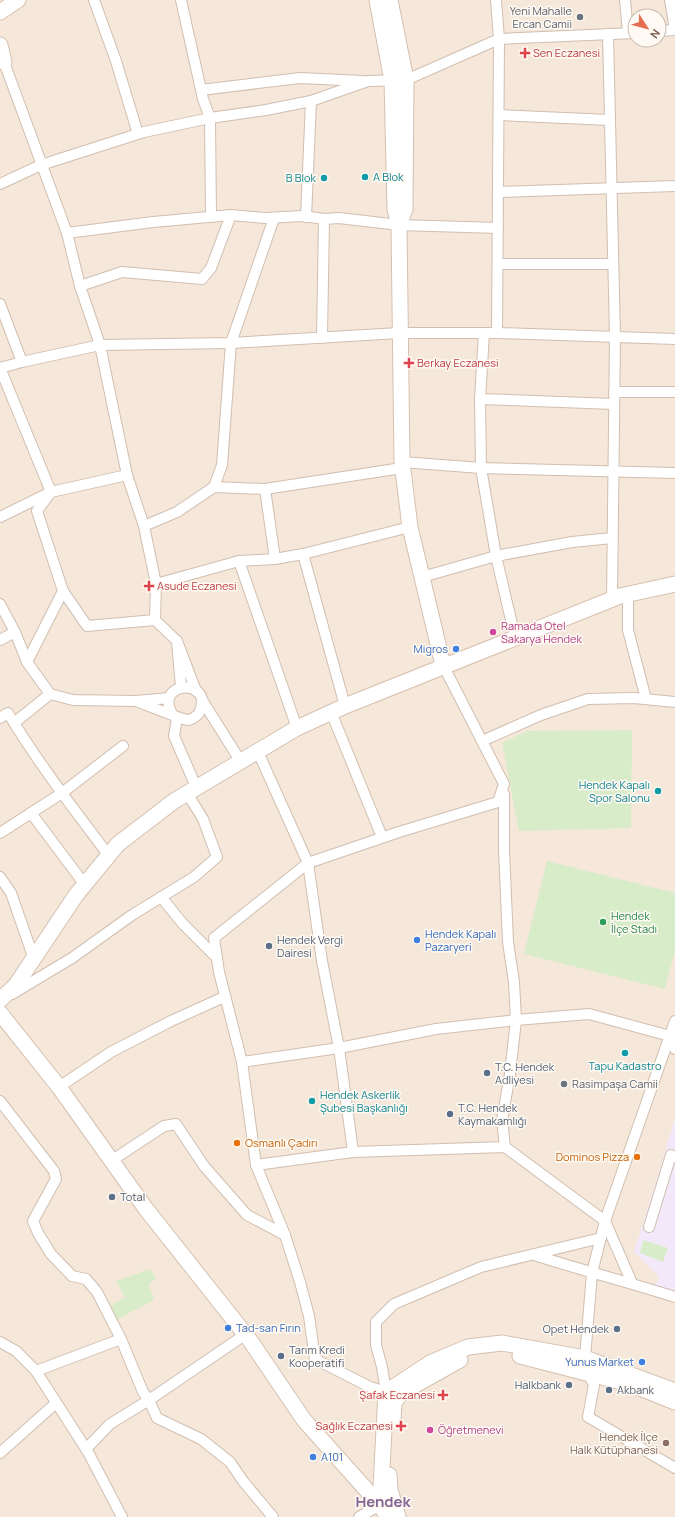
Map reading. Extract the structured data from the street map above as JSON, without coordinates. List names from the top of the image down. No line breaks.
{"districts":["Hendek"],"places":{"other":["Yeni Mahalle Ercan Camii","A Blok","B Blok","Ramada Otel Sakarya Hendek","Migros","Hendek Kapalı Spor Salonu","Hendek İlçe Stadı","Hendek Kapalı Pazaryeri","Hendek Vergi Dairesi","Tapu Kadastro","T.C. Hendek Adliyesi","Rasimpaşa Camii","Hendek Askerlik Şubesi Başkanlığı","T.C. Hendek Kaymakamlığı","Osmanlı Çadırı","Dominos Pizza","Total","Tad-san Fırın","Opet Hendek","Tarım Kredi Kooperatifi","Yunus Market","Halkbank","Akbank","Öğretmenevi","Hendek İlçe Halk Kütüphanesi","A101"],"health":["Sen Eczanesi","Berkay Eczanesi","Asude Eczanesi","Şafak Eczanesi","Sağlık Eczanesi"]},"north":"bottom right"}
